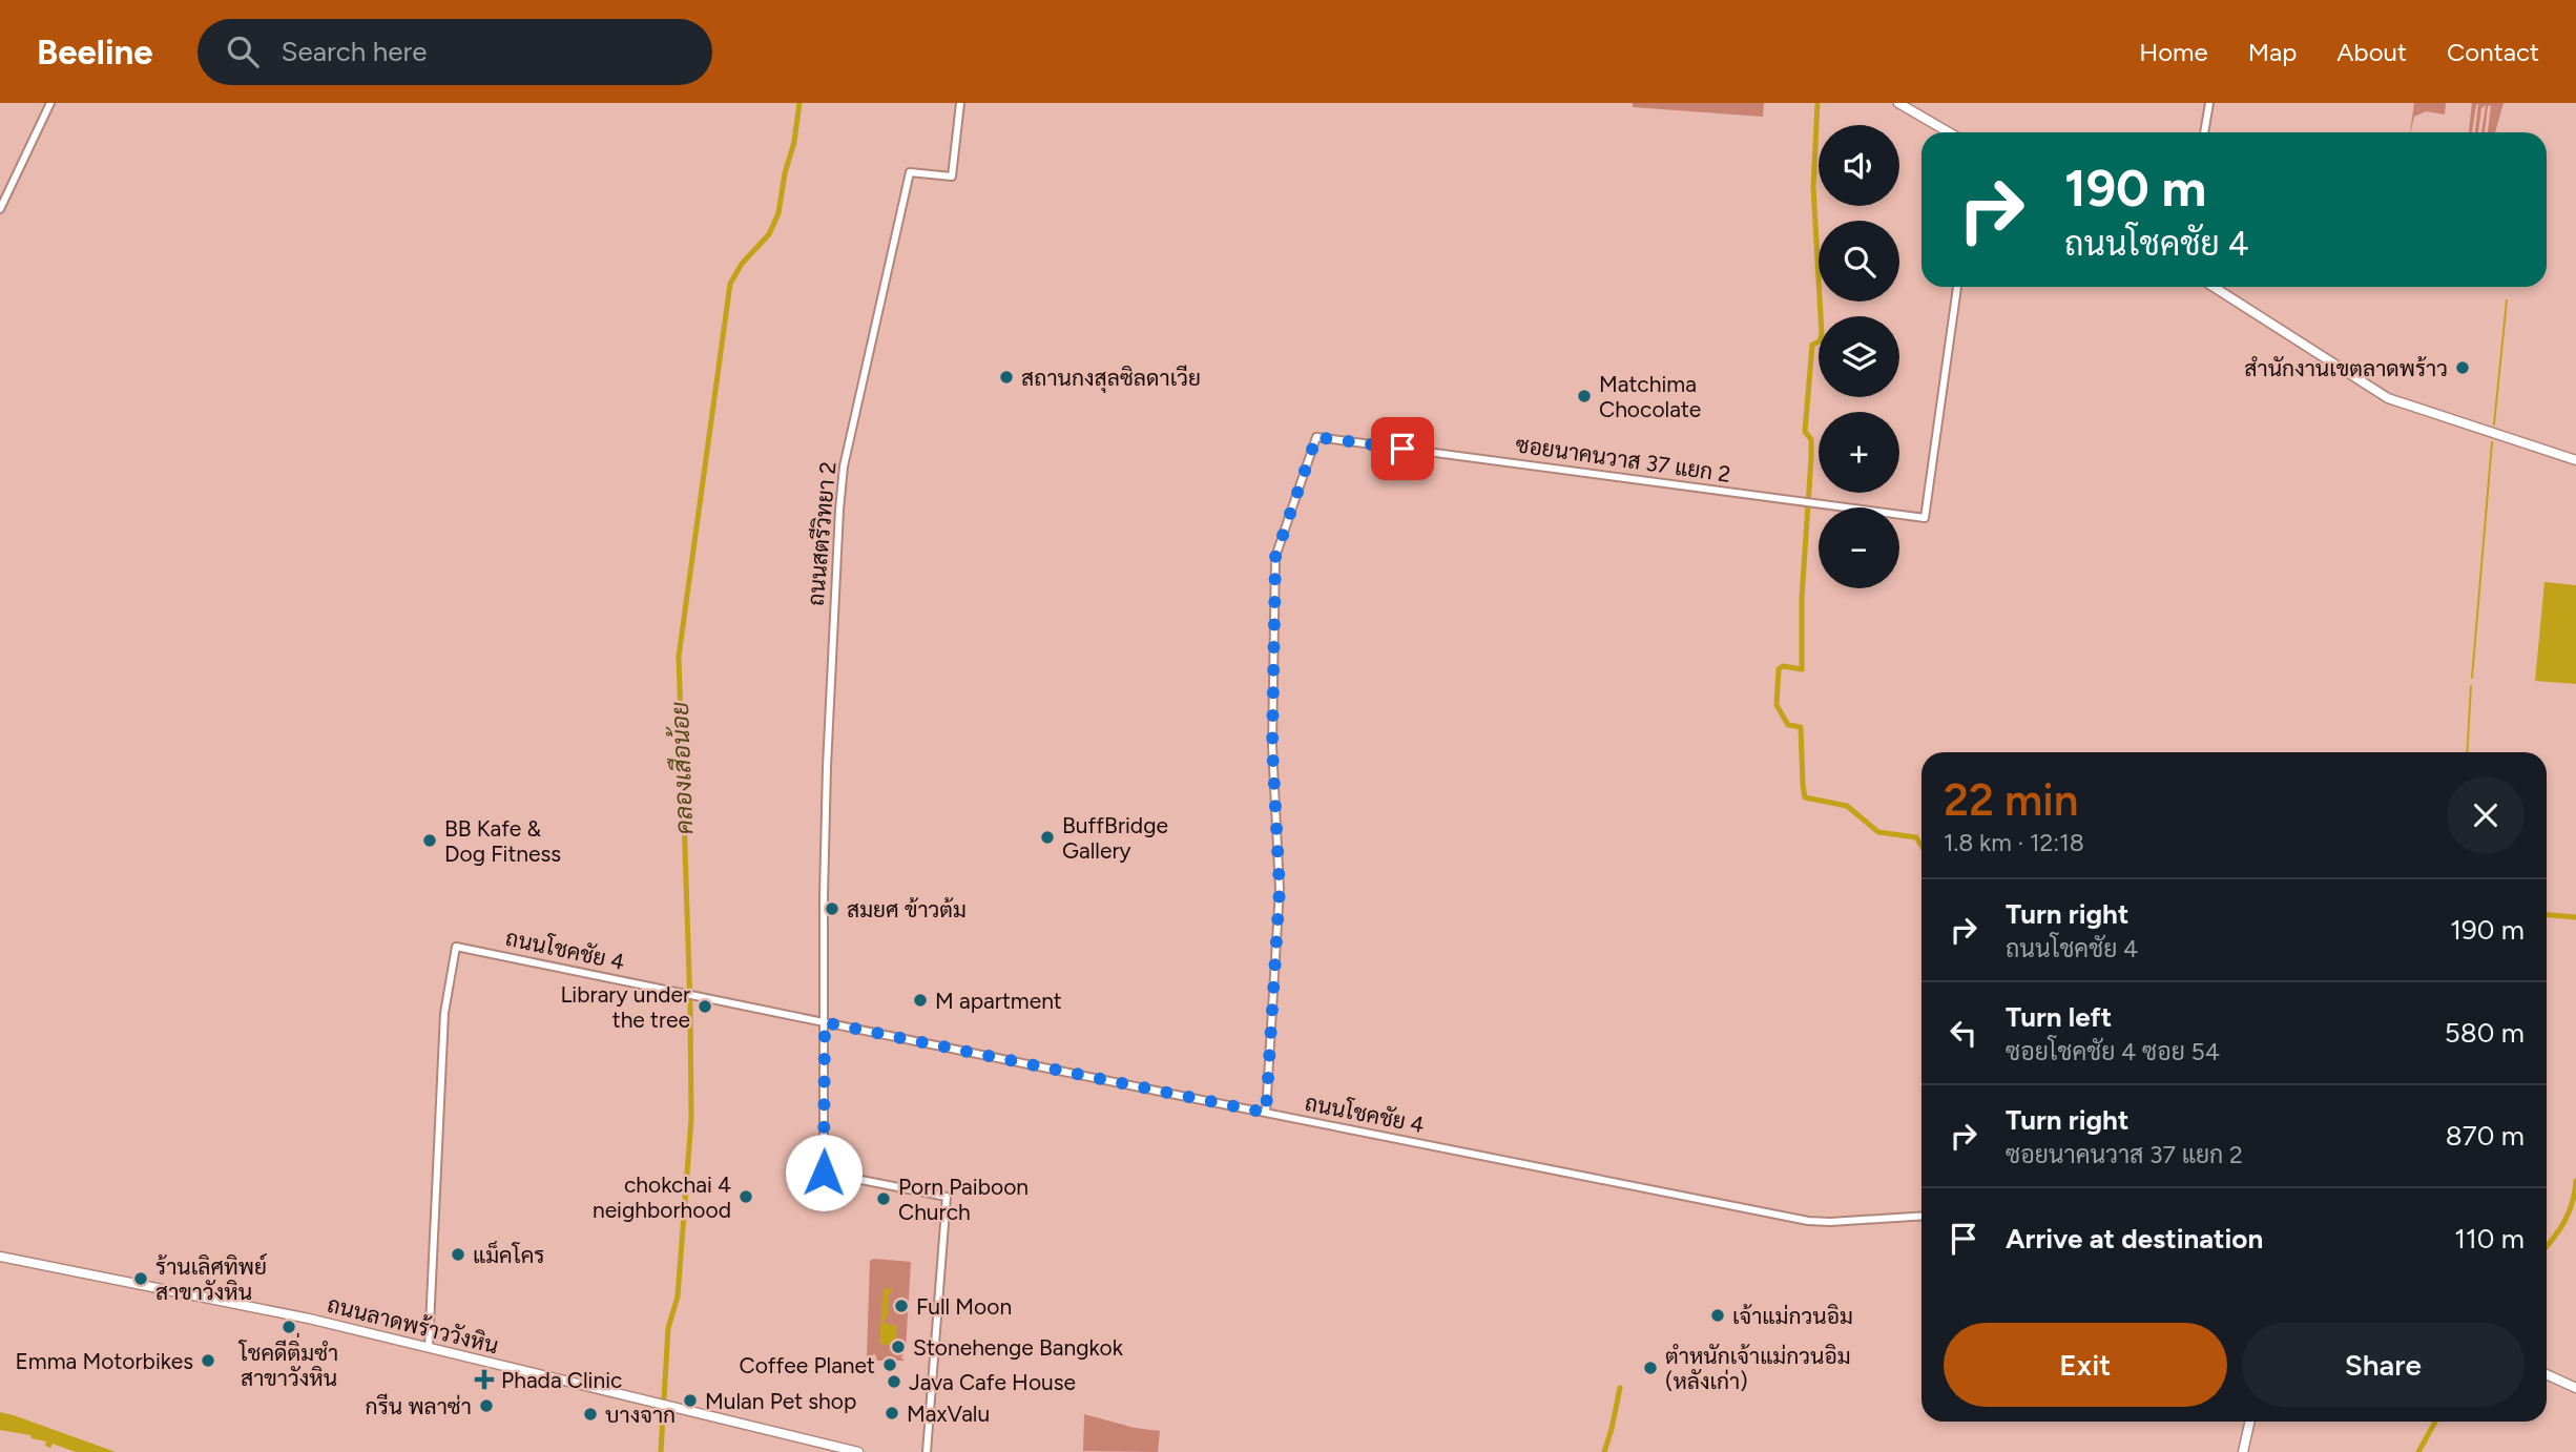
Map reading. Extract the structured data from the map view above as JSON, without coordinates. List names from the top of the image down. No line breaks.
{"streets":{"main road":["ถนนลาดพร้าววังหิน"],"street":["ซอยนาคนวาส 37 แยก 2","ถนนสตรีวิทยา 2","ถนนโชคชัย 4"]},"crossings":[["ซอยนาคนวาส 37 แยก 2","ถนนโชคชัย 4"],["ถนนสตรีวิทยา 2","ถนนโชคชัย 4"],["ถนนโชคชัย 4","ถนนลาดพร้าววังหิน"]],"water":["คลองเสือน้อย"],"places":{"other":["สำนักงานเขตลาดพร้าว","สถานกงสุลซิลดาเวีย","Matchima Chocolate","BuffBridge Gallery","BB Kafe & Dog Fitness","สมยศ ข้าวต้ม","M apartment","Library under the tree","chokchai 4 neighborhood","Porn Paiboon Church","แม็คโคร","ร้านเลิศทิพย์ สาขาวังหิน","Full Moon","เจ้าแม่กวนอิม","โชคดีติ่มซำ สาขาวังหิน","Stonehenge Bangkok","Emma Motorbikes","Coffee Planet","ตำหนักเจ้าแม่กวนอิม (หลังเก่า)","Java Cafe House","Mulan Pet shop","กรีน พลาซ่า","MaxValu","บางจาก"],"health":["Phada Clinic"]},"page":{"header":"Beeline","search":"Search here","nav":["Home","Map","About","Contact"],"map_buttons":["+","−"],"turn":["190 m","ถนนโชคชัย 4"],"heading":["22 min","1.8 km · 12:18"],"list":[{"name":"Turn right","note":"ถนนโชคชัย 4","value":"190 m"},{"name":"Turn left","note":"ซอยโชคชัย 4 ซอย 54","value":"580 m"},{"name":"Turn right","note":"ซอยนาคนวาส 37 แยก 2","value":"870 m"},{"name":"Arrive at destination","value":"110 m"}],"buttons":["Exit","Share"]}}
